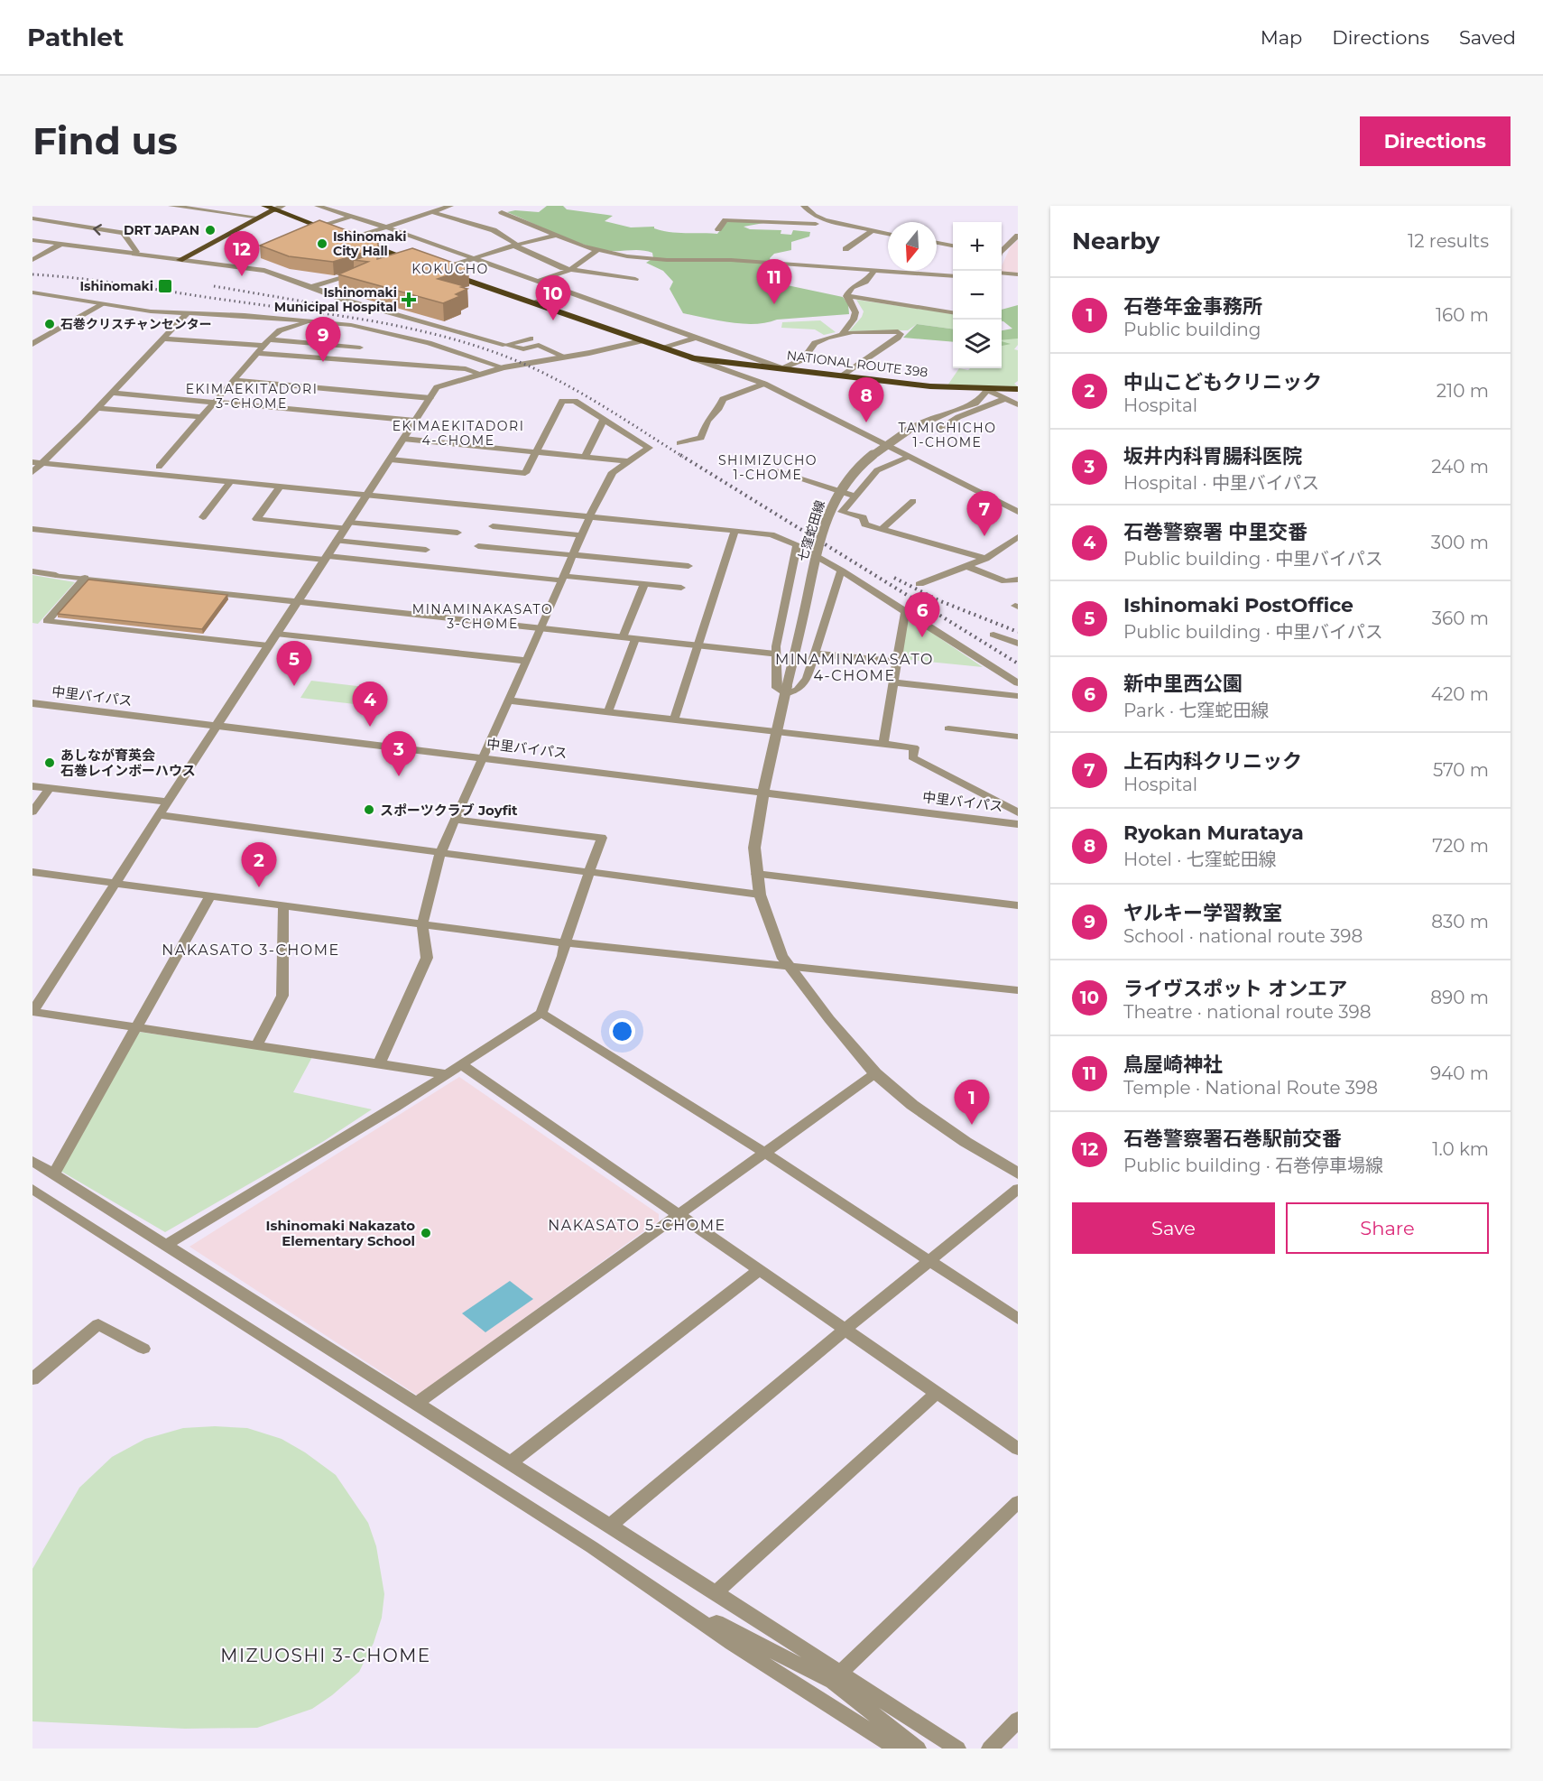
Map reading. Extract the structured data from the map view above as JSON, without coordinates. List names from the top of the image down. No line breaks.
{"streets":{"highway":["NATIONAL ROUTE 398"],"street":["七窪蛇田線","中里バイパス"]},"crossings":[["NATIONAL ROUTE 398","七窪蛇田線"],["七窪蛇田線","中里バイパス"]],"districts":["KOKUCHO","EKIMAEKITADORI 3-CHOME","EKIMAEKITADORI 4-CHOME","TAMICHICHO 1-CHOME","SHIMIZUCHO 1-CHOME","MINAMINAKASATO 3-CHOME","MINAMINAKASATO 4-CHOME","NAKASATO 3-CHOME","NAKASATO 5-CHOME","MIZUOSHI 3-CHOME"],"places":{"other":["DRT JAPAN","Ishinomaki City Hall","石巻クリスチャンセンター","あしなが育英会 石巻レインボーハウス","スポーツクラブ Joyfit","Ishinomaki Nakazato Elementary School"],"transit":["Ishinomaki"],"health":["Ishinomaki Municipal Hospital"]},"north":"bottom","page":{"header":"Pathlet","nav":["Map","Directions","Saved"],"buttons":["Directions",["Save","Share"]],"title":"Find us","heading":["Nearby","12 results"],"map_buttons":["+","−"],"pins":["12","11","10","9","8","7","6","5","4","3","2","1"],"list":[{"mark":"1","name":"石巻年金事務所","note":"Public building","value":"160 m"},{"mark":"2","name":"中山こどもクリニック","note":"Hospital","value":"210 m"},{"mark":"3","name":"坂井内科胃腸科医院","note":"Hospital · 中里バイパス","value":"240 m"},{"mark":"4","name":"石巻警察署 中里交番","note":"Public building · 中里バイパス","value":"300 m"},{"mark":"5","name":"Ishinomaki PostOffice","note":"Public building · 中里バイパス","value":"360 m"},{"mark":"6","name":"新中里西公園","note":"Park · 七窪蛇田線","value":"420 m"},{"mark":"7","name":"上石内科クリニック","note":"Hospital","value":"570 m"},{"mark":"8","name":"Ryokan Murataya","note":"Hotel · 七窪蛇田線","value":"720 m"},{"mark":"9","name":"ヤルキー学習教室","note":"School · national route 398","value":"830 m"},{"mark":"10","name":"ライヴスポット オンエア","note":"Theatre · national route 398","value":"890 m"},{"mark":"11","name":"鳥屋崎神社","note":"Temple · National Route 398","value":"940 m"},{"mark":"12","name":"石巻警察署石巻駅前交番","note":"Public building · 石巻停車場線","value":"1.0 km"}]}}
